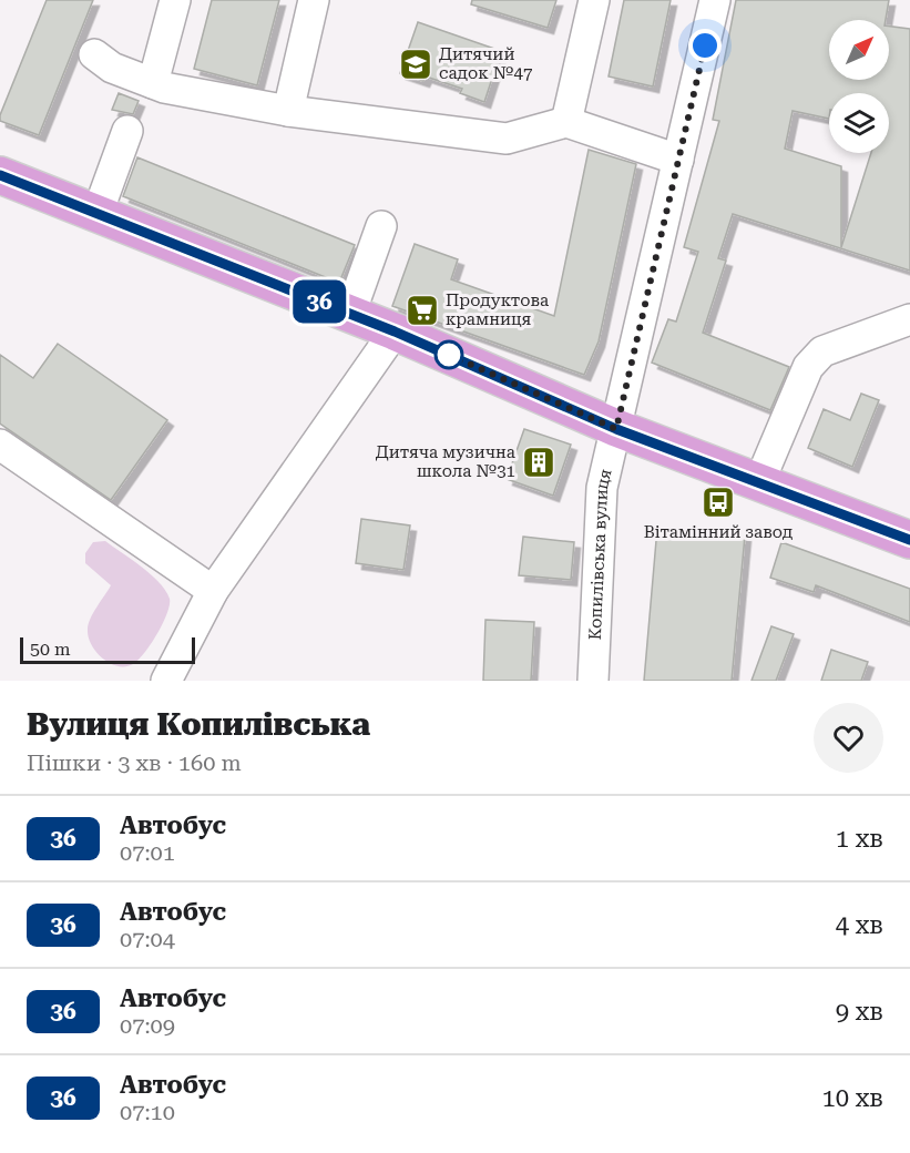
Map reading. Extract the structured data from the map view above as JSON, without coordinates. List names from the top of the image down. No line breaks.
{"streets":{"street":["Копилівська вулиця"]},"places":{"school or university":["Дитячий садок №47"],"supermarket":["Продуктова крамниця"],"building":["Дитяча музична школа №31"],"bus stop":["Вітамінний завод"]},"lines":["bus line 36"],"scale_bar":"50 m","north":"top right","page":{"on_map":"36","scale":"50 m","heading":["Вулиця Копилівська","Пішки · 3 хв · 160 m"],"list":[{"mark":"36","name":"Автобус","note":"07:01","value":"1 хв"},{"mark":"36","name":"Автобус","note":"07:04","value":"4 хв"},{"mark":"36","name":"Автобус","note":"07:09","value":"9 хв"},{"mark":"36","name":"Автобус","note":"07:10","value":"10 хв"}]}}
